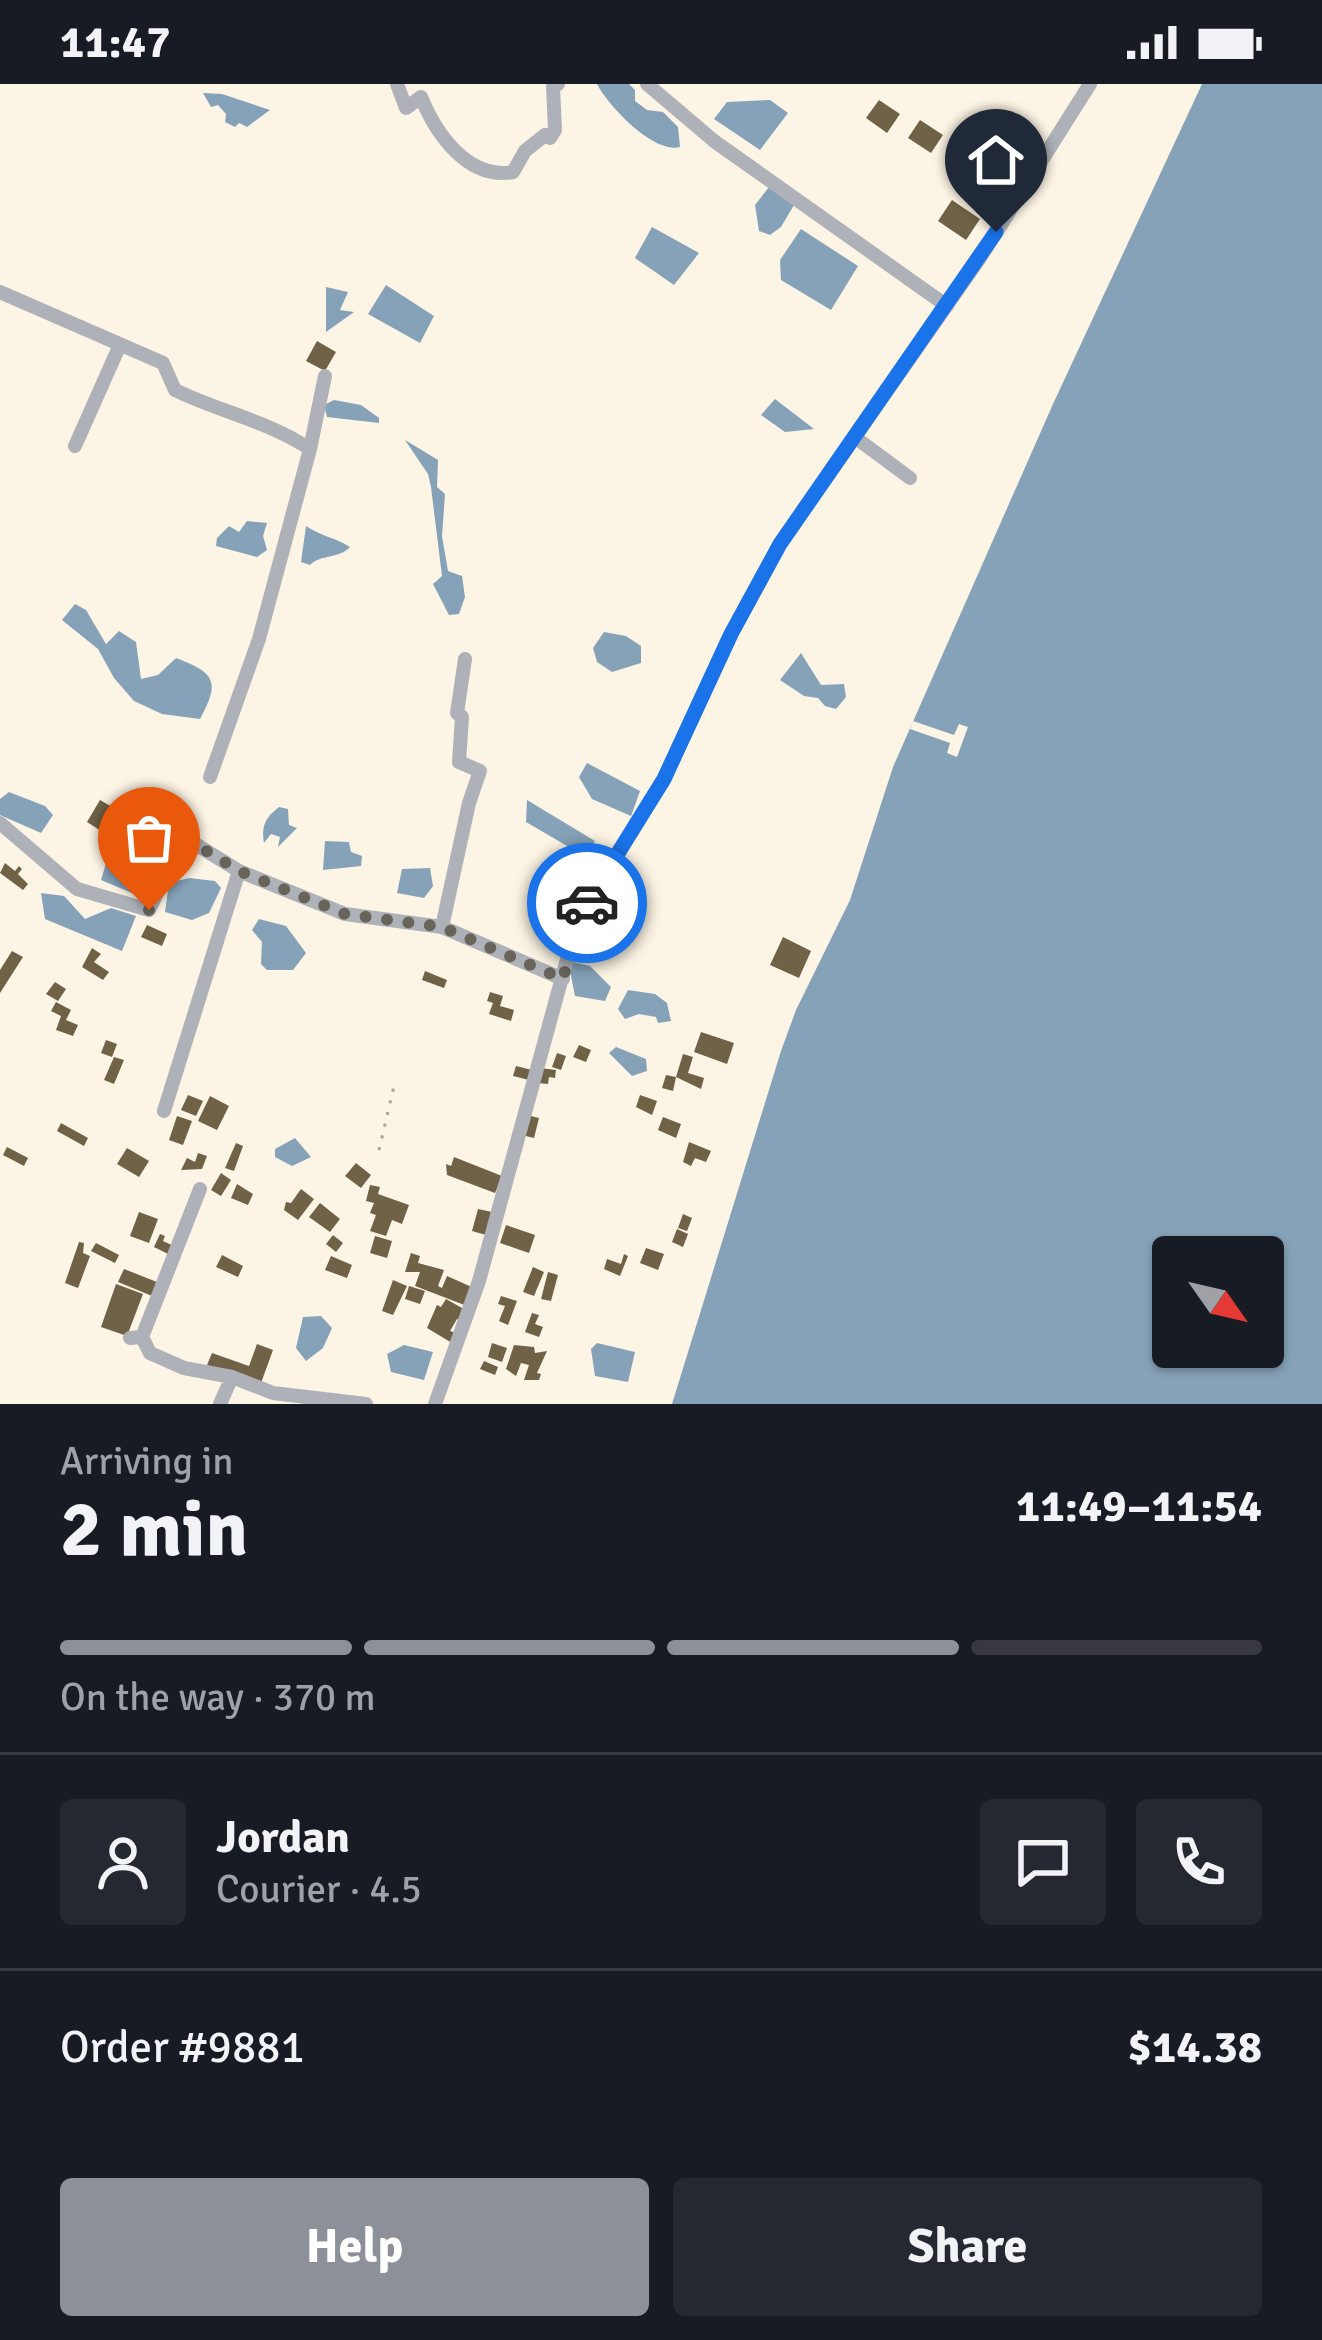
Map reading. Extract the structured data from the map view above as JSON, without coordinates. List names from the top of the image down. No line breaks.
{"north":"bottom right","page":{"status":"11:47","heading":["2 min","Arriving in","11:49–11:54"],"panel":["Jordan","Courier · 4.5","Order #9881","$14.38"],"bar":"On the way · 370 m","buttons":["Help","Share"]}}
